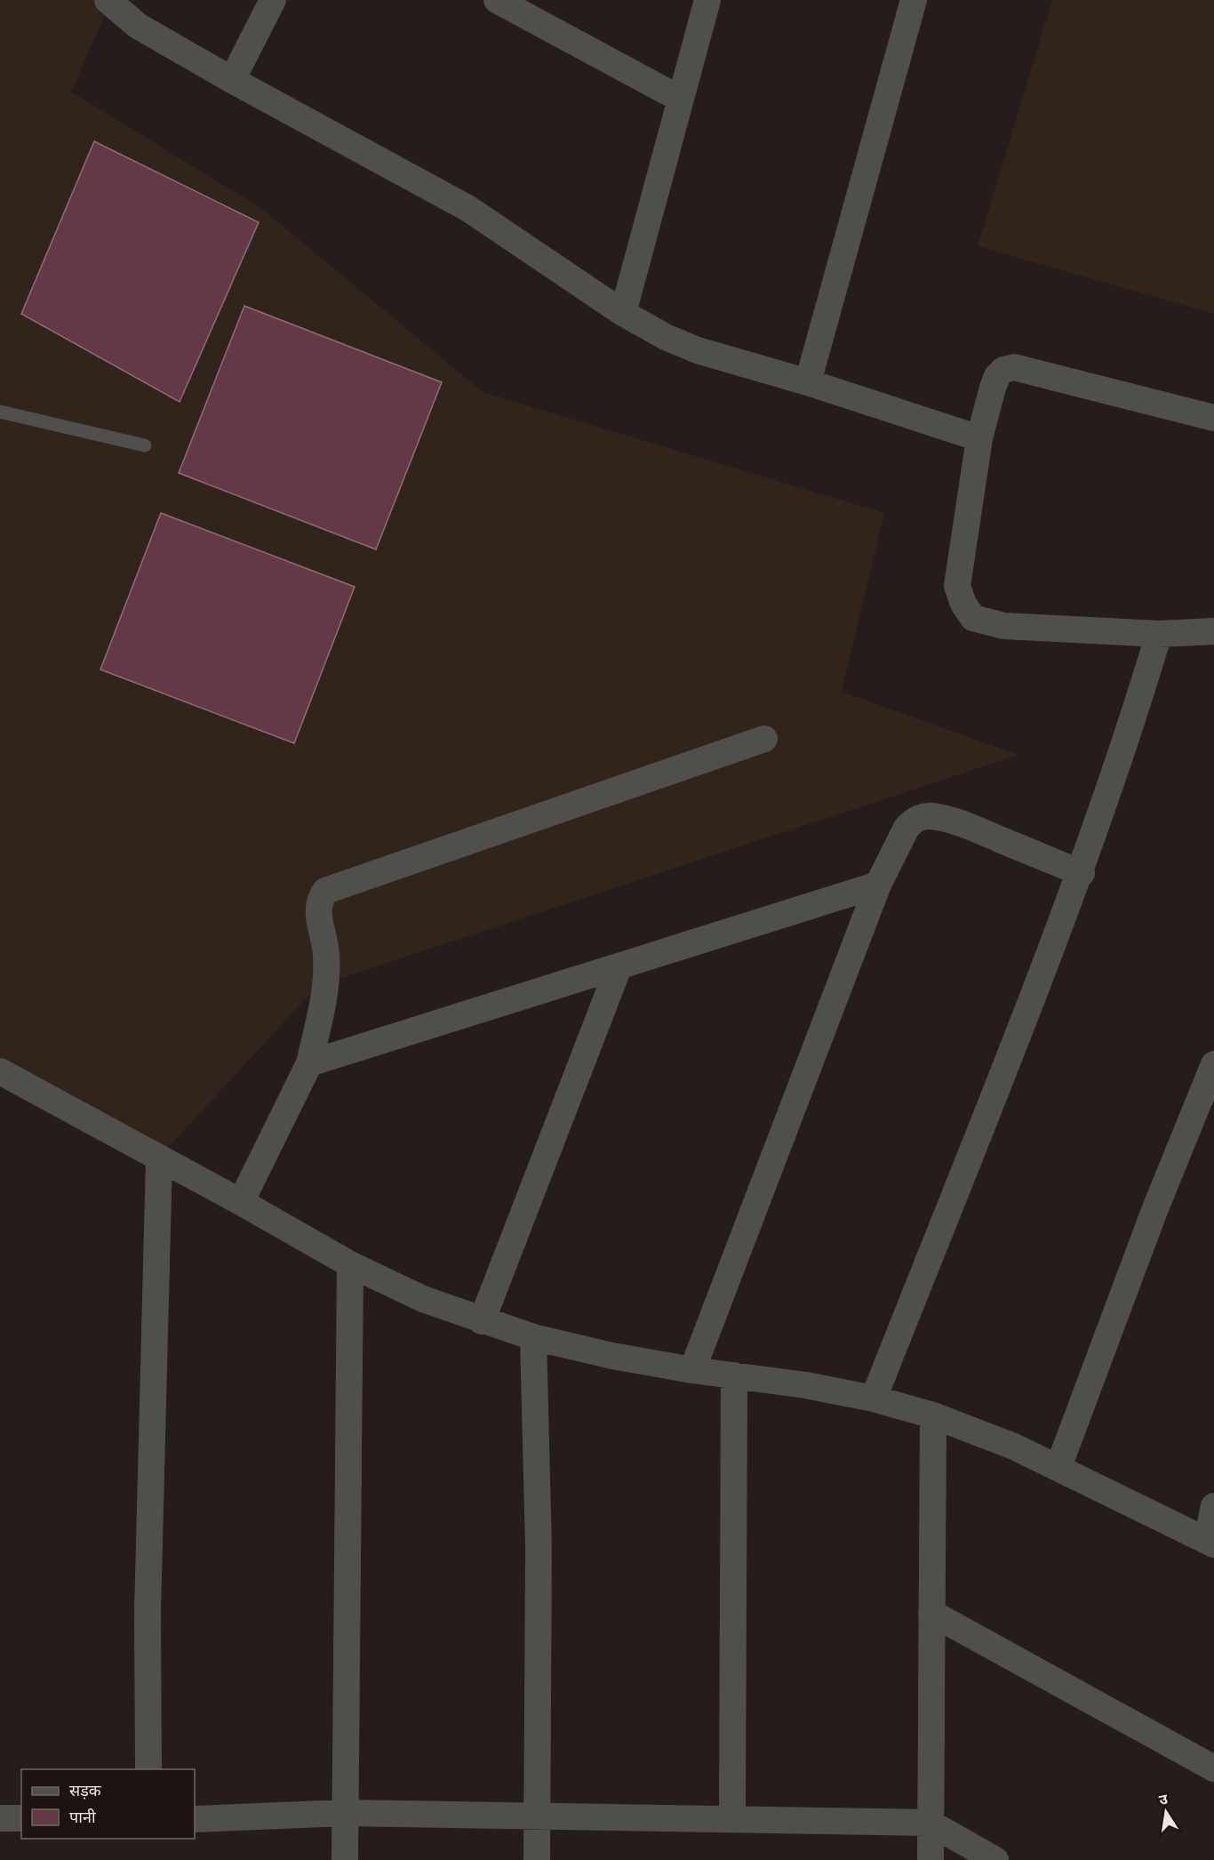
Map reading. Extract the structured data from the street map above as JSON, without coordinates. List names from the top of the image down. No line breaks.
{"legend":["सड़क","पानी"],"north":"top"}
